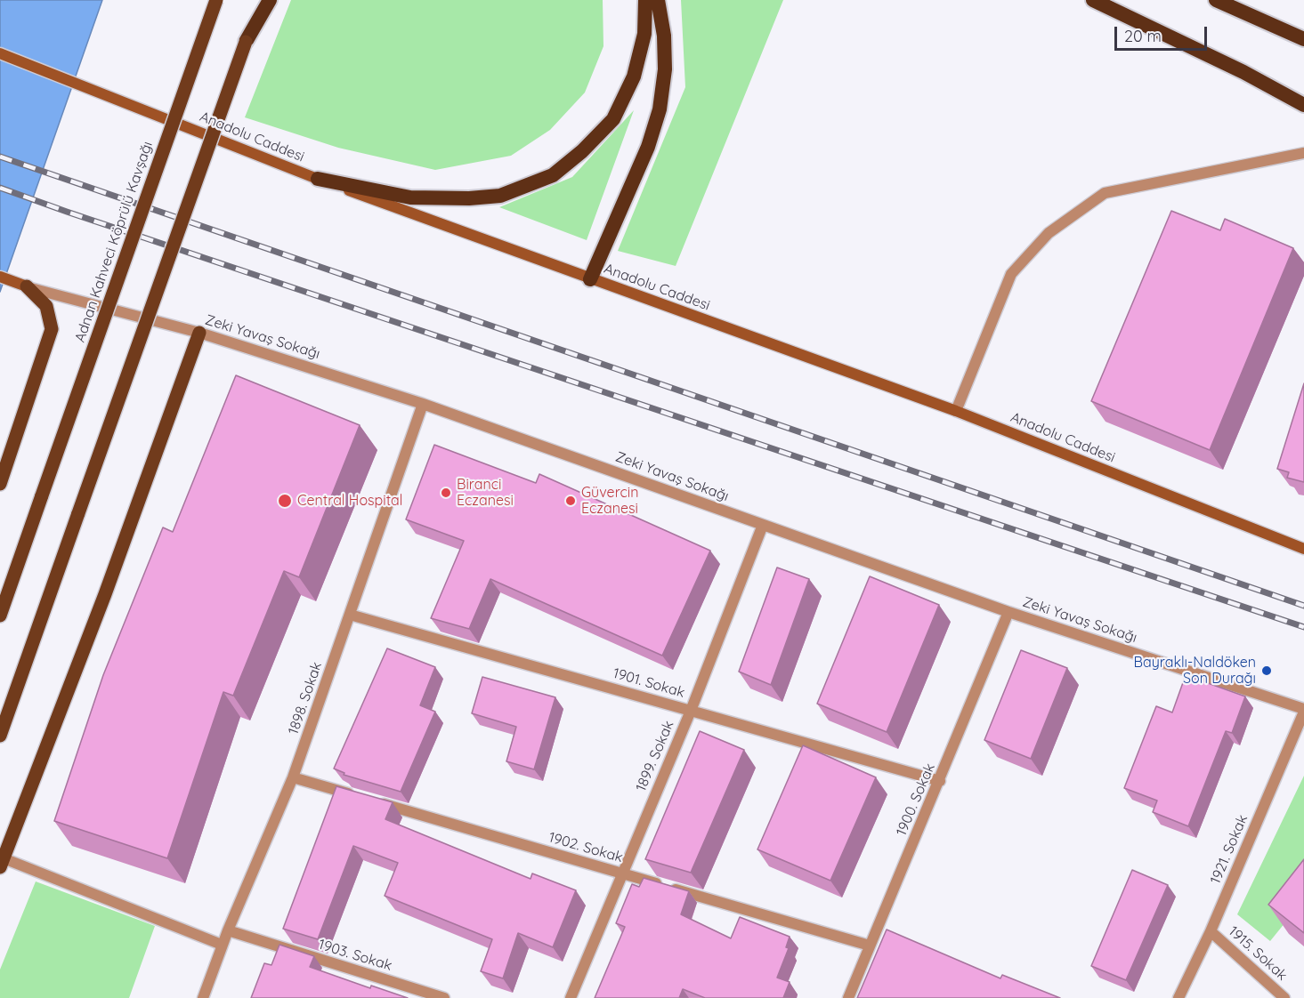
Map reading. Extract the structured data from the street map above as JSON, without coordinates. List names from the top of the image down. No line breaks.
{"streets":{"main road":["Anadolu Caddesi","Adnan Kahveci Köprülü Kavşağı"],"street":["Zeki Yavaş Sokağı","1901. Sokak","1898. Sokak","1899. Sokak","1900. Sokak","1902. Sokak","1921. Sokak","1915. Sokak","1903. Sokak"]},"crossings":[["Zeki Yavaş Sokağı","1898. Sokak"],["Zeki Yavaş Sokağı","1899. Sokak"],["Zeki Yavaş Sokağı","1900. Sokak"],["Zeki Yavaş Sokağı","1921. Sokak"],["1901. Sokak","1898. Sokak"],["1901. Sokak","1899. Sokak"],["1901. Sokak","1900. Sokak"],["1898. Sokak","1902. Sokak"],["1898. Sokak","1903. Sokak"],["1899. Sokak","1902. Sokak"],["1900. Sokak","1902. Sokak"],["1921. Sokak","1915. Sokak"]],"places":["Biranci Eczanesi","Central Hospital","Güvercin Eczanesi","Bayraklı-Naldöken Son Durağı"],"scale_bar":"20 m"}
